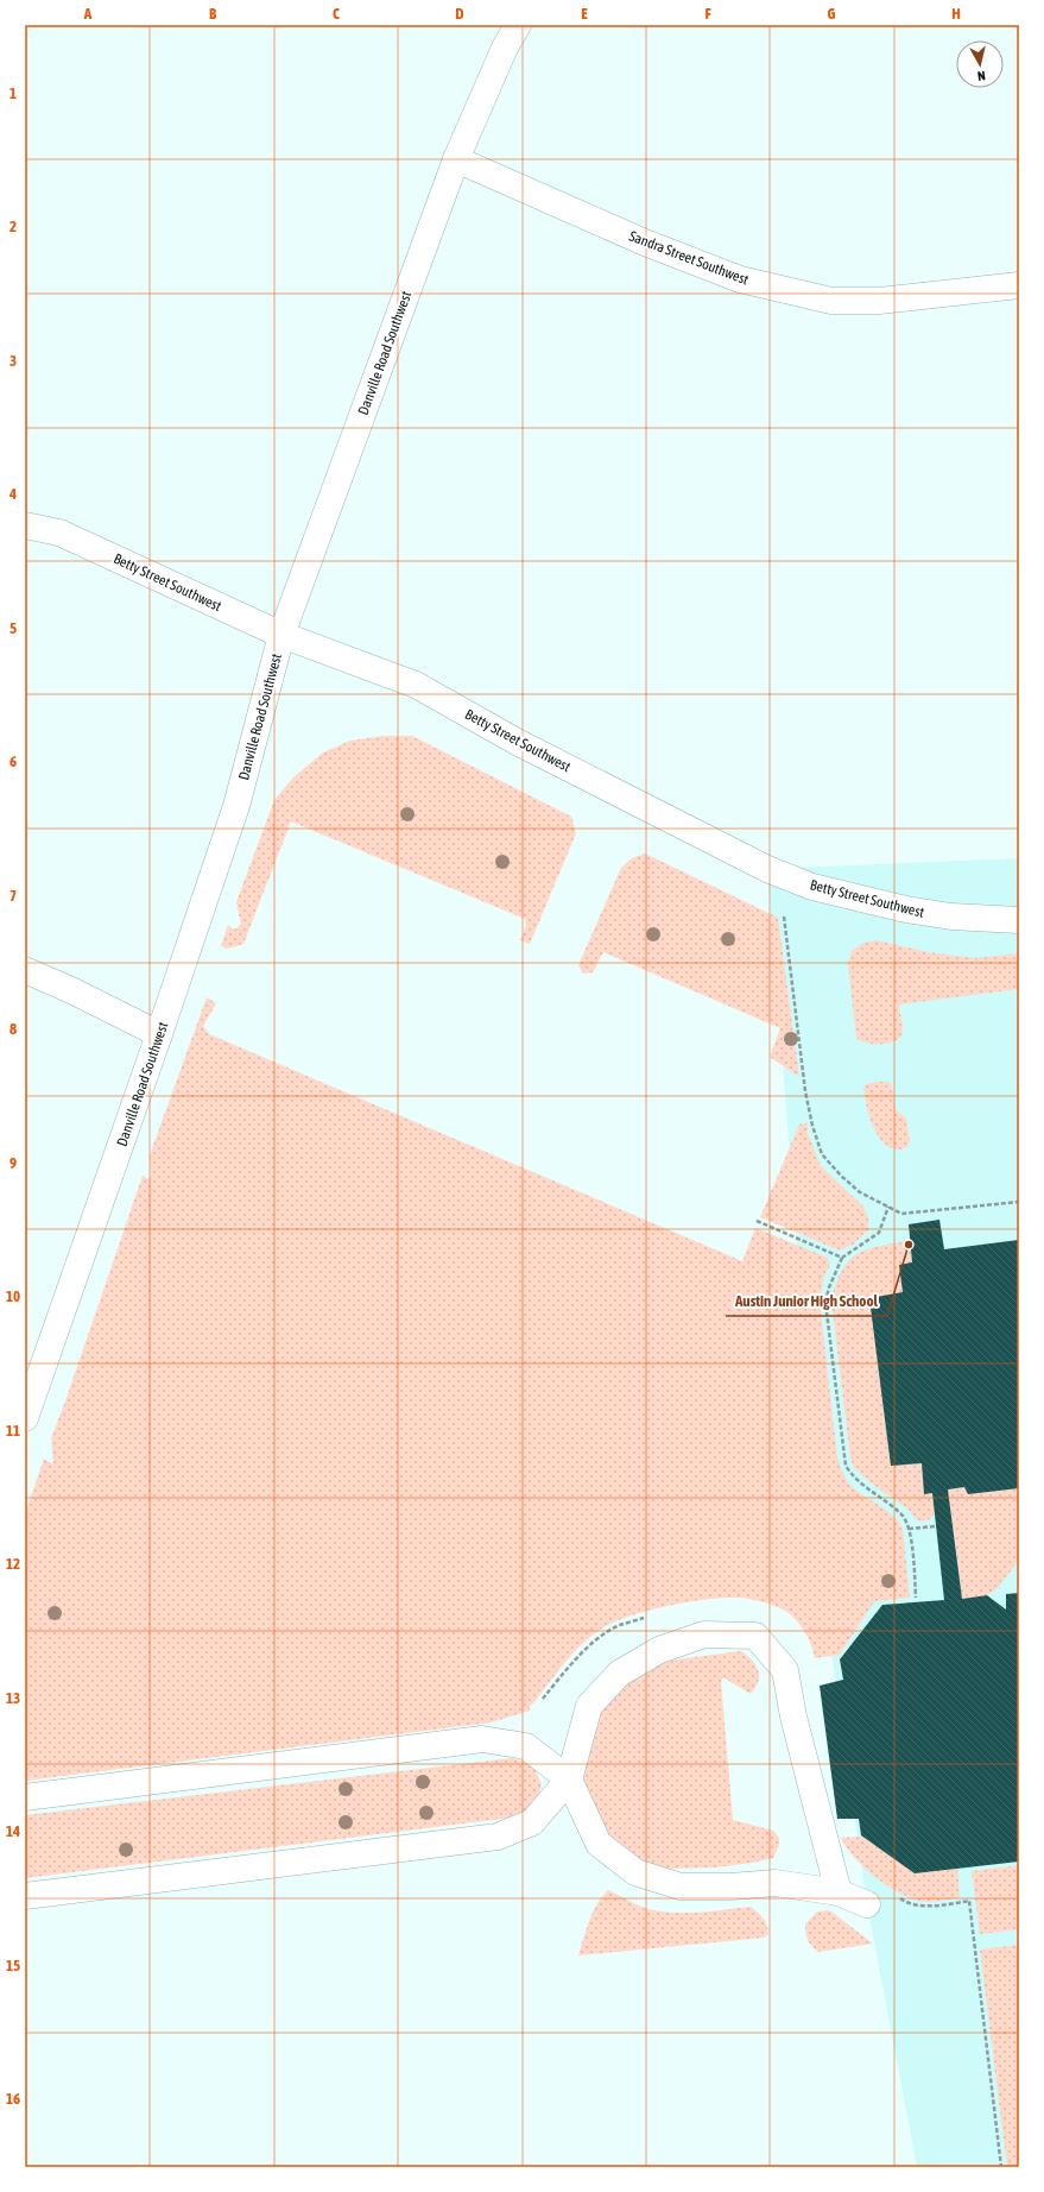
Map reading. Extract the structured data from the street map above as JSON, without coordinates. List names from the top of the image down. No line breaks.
{"streets":{"street":["Sandra Street Southwest","Danville Road Southwest","Betty Street Southwest"]},"crossings":[["Sandra Street Southwest","Danville Road Southwest"],["Danville Road Southwest","Betty Street Southwest"]],"places":["Austin Junior High School"],"north":"bottom","grid":{"columns":["A","B","C","D","E","F","G","H"],"rows":["1","2","3","4","5","6","7","8","9","10","11","12","13","14","15","16"]}}
